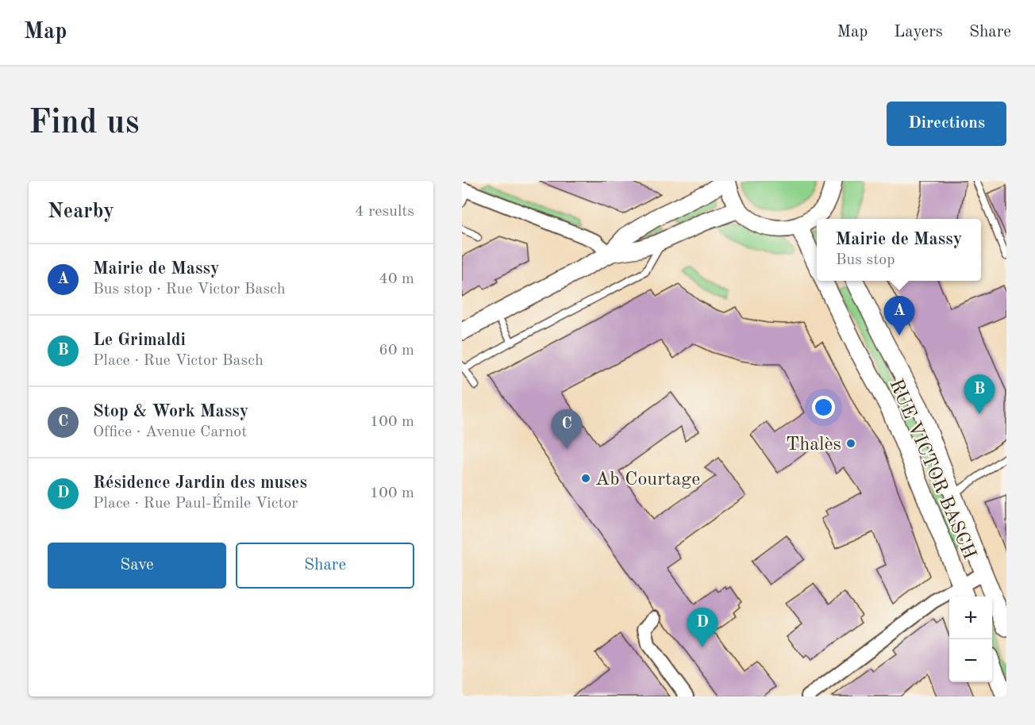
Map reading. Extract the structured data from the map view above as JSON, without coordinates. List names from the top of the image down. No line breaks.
{"streets":{"street":["RUE VICTOR BASCH"]},"places":["Thalès","Ab Courtage"],"page":{"header":"Map","nav":["Map","Layers","Share"],"buttons":["Directions",["Save","Share"]],"title":"Find us","heading":["Nearby","4 results"],"popup":["Mairie de Massy","Bus stop"],"list":[{"mark":"A","name":"Mairie de Massy","note":"Bus stop · Rue Victor Basch","value":"40 m"},{"mark":"B","name":"Le Grimaldi","note":"Place · Rue Victor Basch","value":"60 m"},{"mark":"C","name":"Stop & Work Massy","note":"Office · Avenue Carnot","value":"100 m"},{"mark":"D","name":"Résidence Jardin des muses","note":"Place · Rue Paul-Émile Victor","value":"100 m"}],"pins":["A","B","C","D"],"map_buttons":["+","−"]}}
